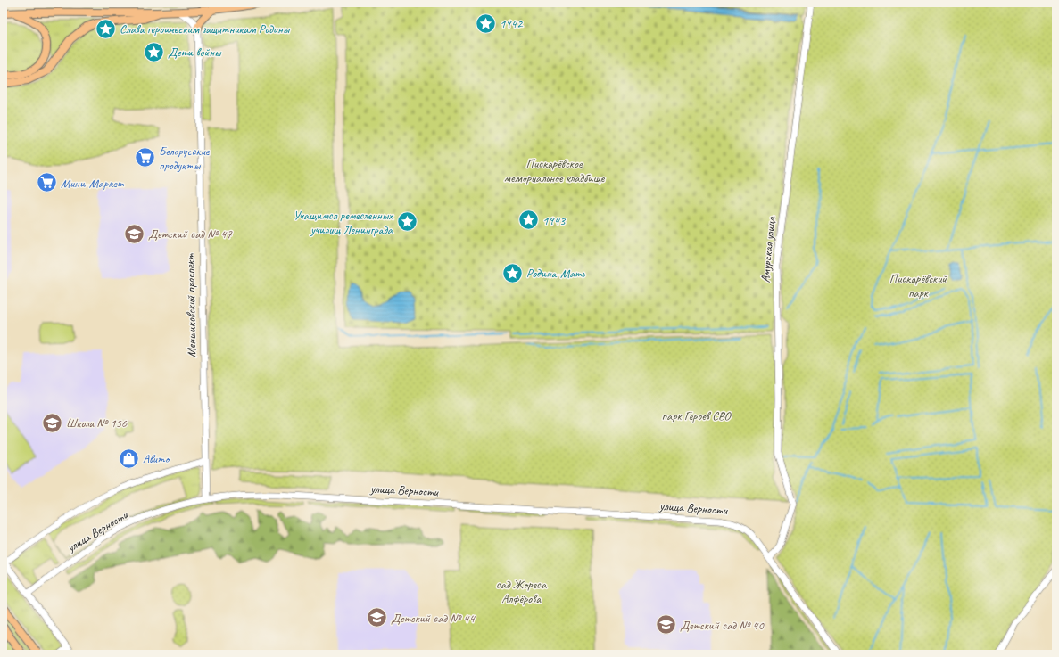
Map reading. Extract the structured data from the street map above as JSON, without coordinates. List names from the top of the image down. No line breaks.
{"streets":{"street":["Амурская улица","Меншиковский проспект","улица Верности"]},"crossings":[["Амурская улица","улица Верности"],["Меншиковский проспект","улица Верности"]],"parks":["Пискарёвское мемориальное кладбище","Пискарёвский парк","парк Героев СВО","сад Жореса Алфёрова"],"places":{"place":["1942","Слава героическим защитникам Родины","Дети войны","1943","Учащимся ремесленных училищ Ленинграда","Родина-Мать"],"supermarket":["Белорусские продукты","Мини-Маркет"],"school or university":["Детский сад № 47","Школа № 156","Детский сад № 44","Детский сад № 40"],"shop":["Авито"]}}
